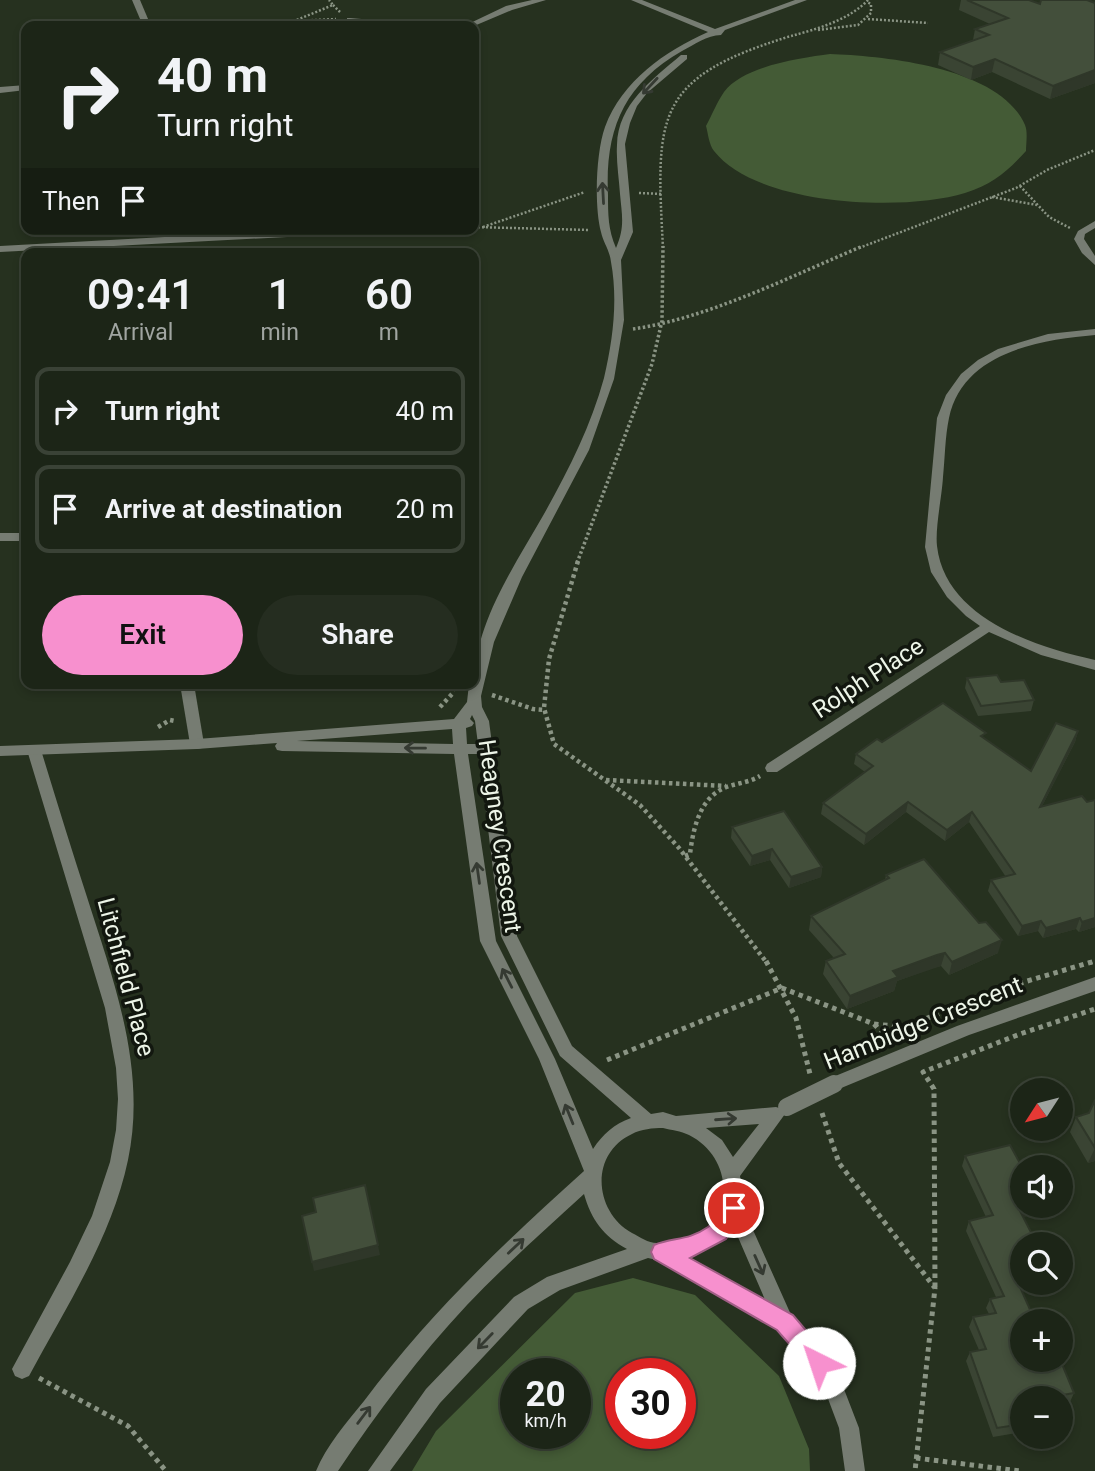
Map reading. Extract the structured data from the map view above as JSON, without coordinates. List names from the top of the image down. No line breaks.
{"streets":{"street":["Rolph Place","Heagney Crescent","Litchfield Place","Hambidge Crescent"]},"crossings":[["Heagney Crescent","Hambidge Crescent"]],"north":"bottom left","page":{"turn":["40 m","Turn right"],"then":"Then","eta":["09:41","Arrival","1","min","60","m"],"list":[{"name":"Turn right","value":"40 m"},{"name":"Arrive at destination","value":"20 m"}],"buttons":["Exit","Share"],"map_buttons":["+","−"],"speed":"20 km/h","limit":"30"}}
